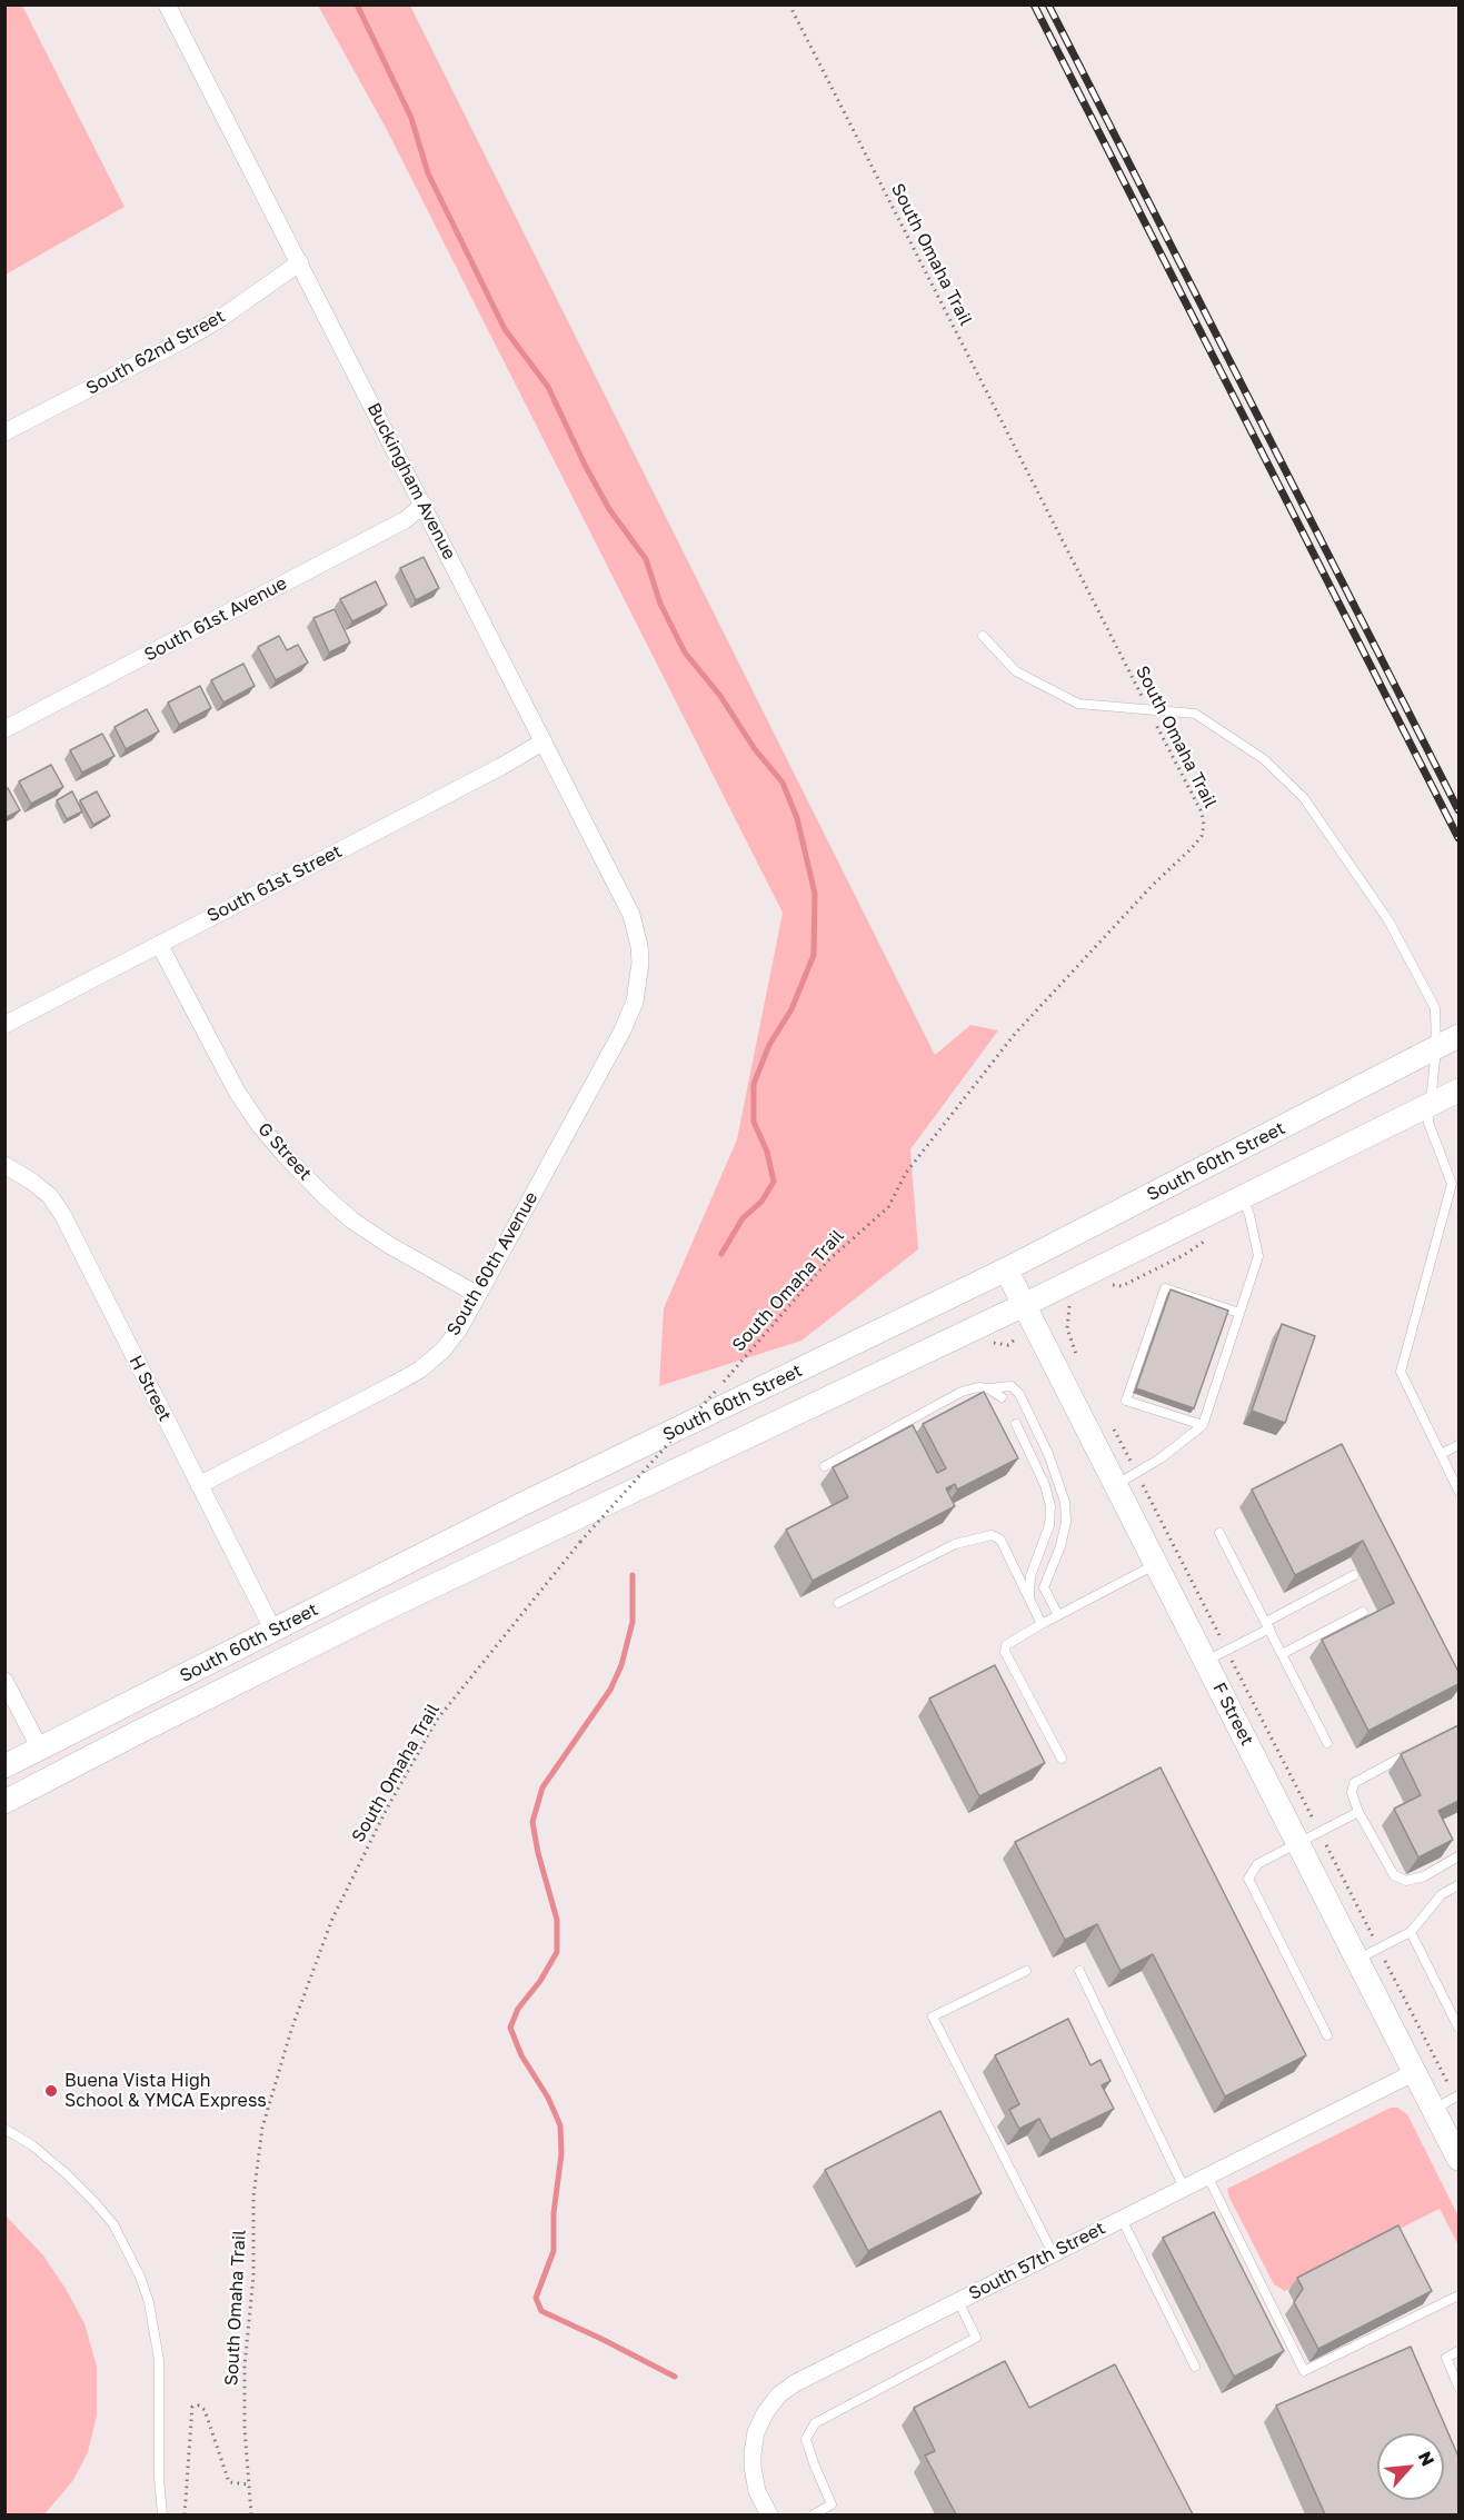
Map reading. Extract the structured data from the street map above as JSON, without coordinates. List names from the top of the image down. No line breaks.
{"streets":{"main road":["South 60th Street","F Street"],"street":["South 62nd Street","Buckingham Avenue","South 61st Avenue","South 61st Street","G Street","South 60th Avenue","H Street","South 57th Street"],"path":["South Omaha Trail"]},"crossings":[["South 62nd Street","Buckingham Avenue"],["Buckingham Avenue","South 61st Avenue"],["Buckingham Avenue","South 61st Street"],["Buckingham Avenue","South 60th Avenue"],["South 61st Street","G Street"],["G Street","South 60th Avenue"],["South 60th Street","H Street"],["South 60th Street","F Street"],["South 60th Avenue","H Street"],["F Street","South 57th Street"]],"places":["Buena Vista High School & YMCA Express"],"north":"top right"}
